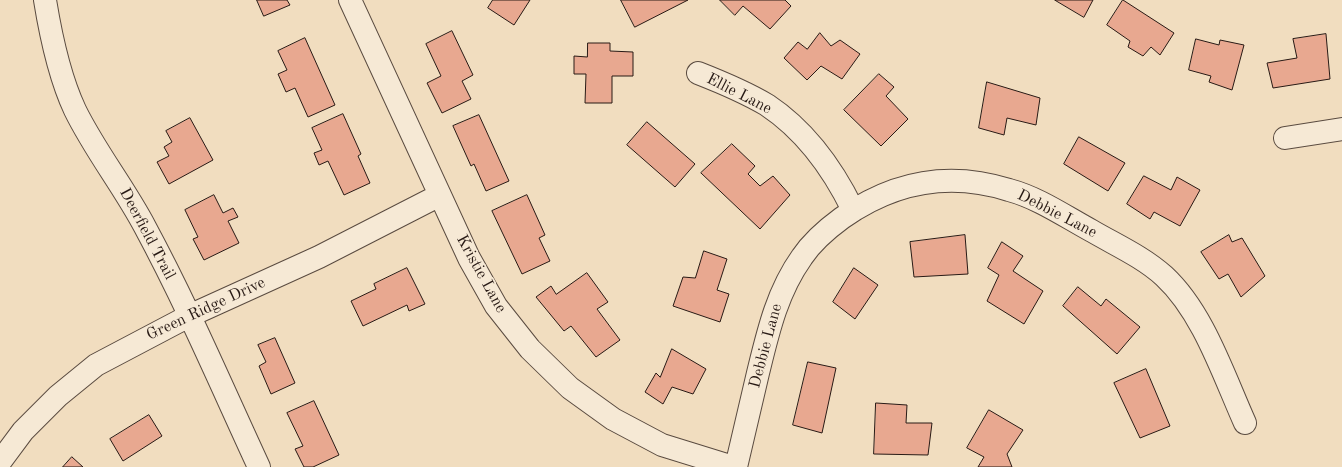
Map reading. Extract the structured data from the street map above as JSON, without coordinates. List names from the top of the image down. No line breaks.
{"streets":{"street":["Ellie Lane","Debbie Lane","Deerfield Trail","Kristie Lane","Green Ridge Drive"]},"crossings":[["Ellie Lane","Debbie Lane"],["Debbie Lane","Kristie Lane"],["Deerfield Trail","Green Ridge Drive"],["Kristie Lane","Green Ridge Drive"]]}
